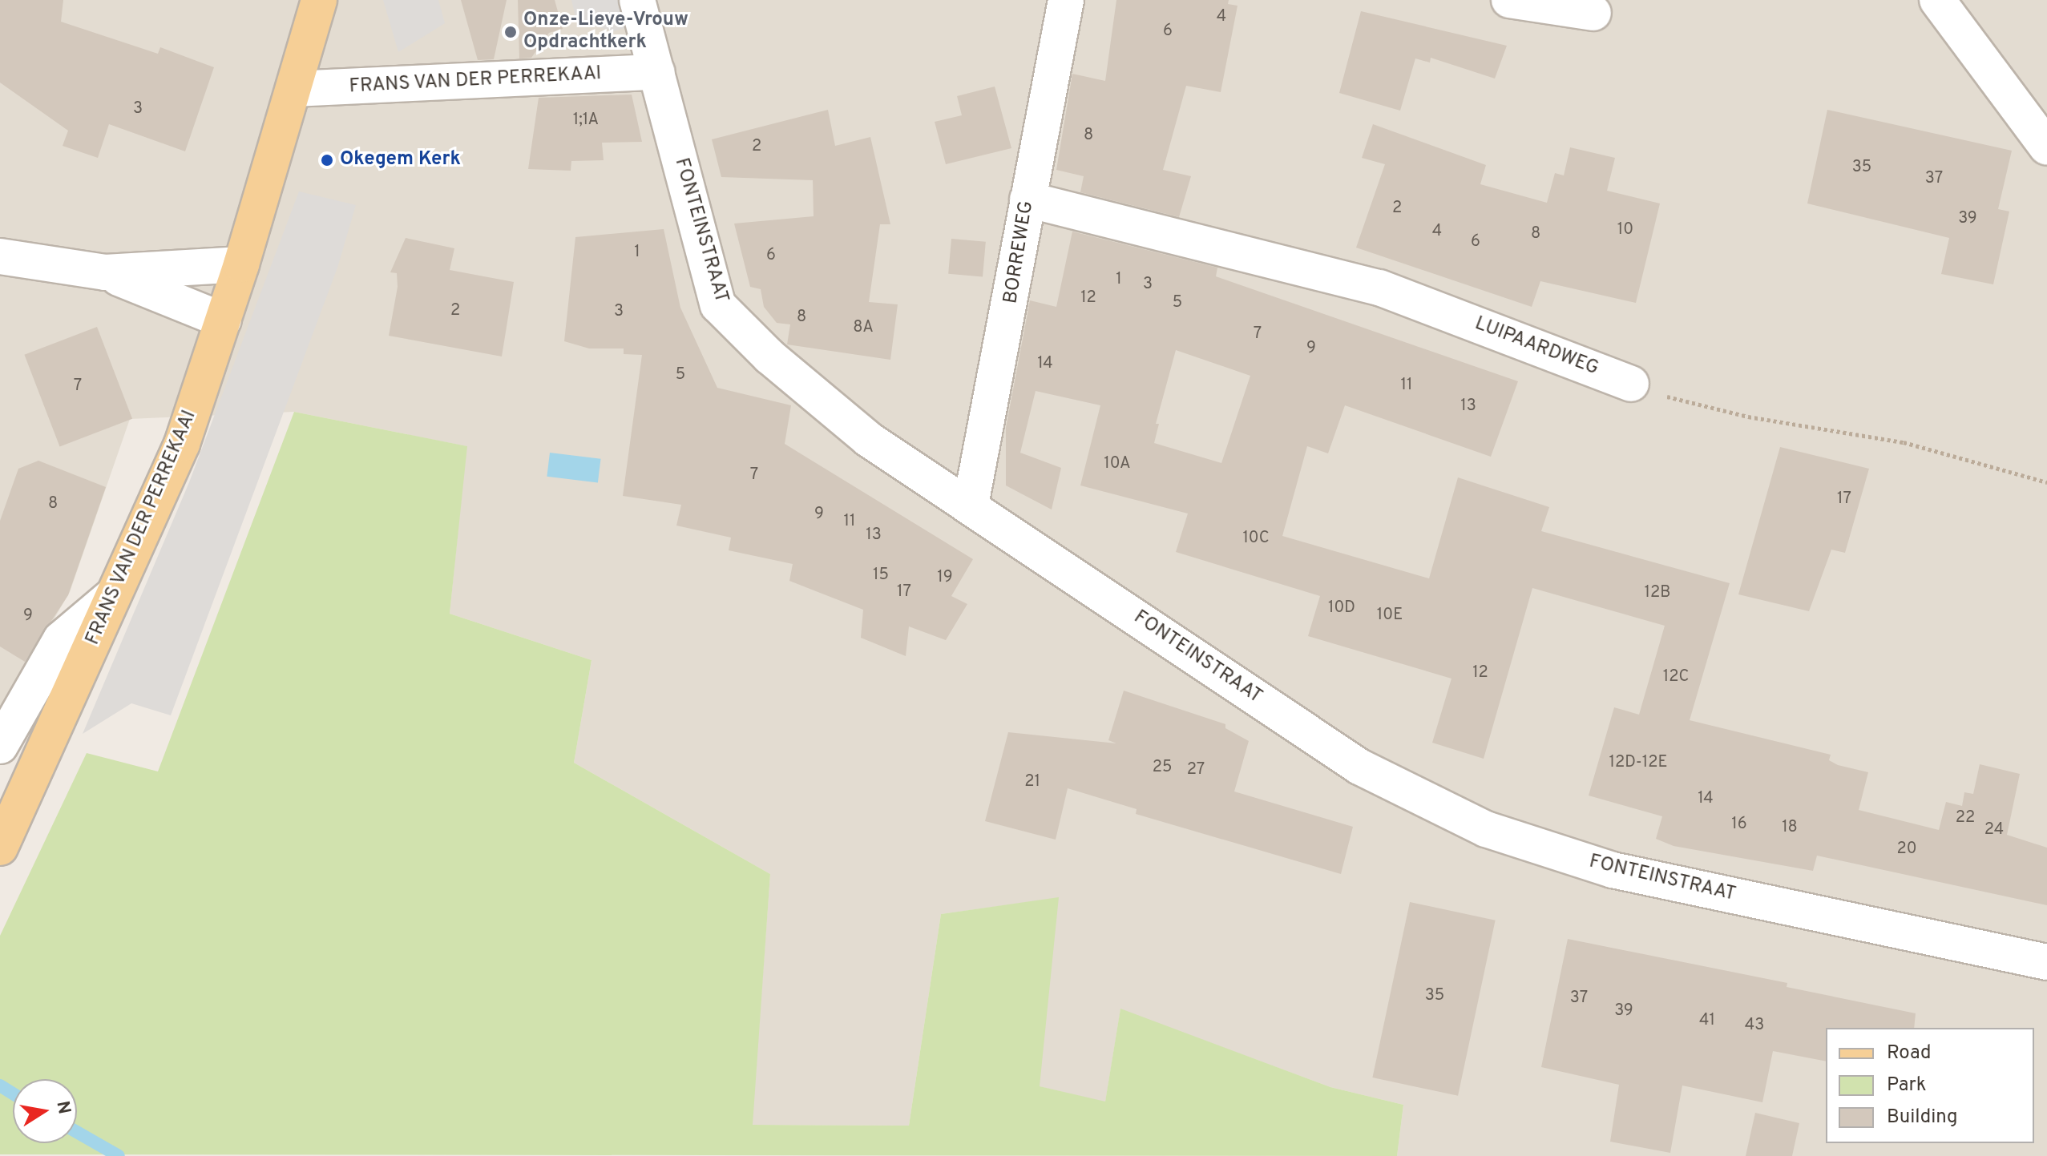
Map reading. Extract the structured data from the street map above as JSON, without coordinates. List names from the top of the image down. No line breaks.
{"streets":{"main road":["FRANS VAN DER PERREKAAI"],"street":["FONTEINSTRAAT","BORREWEG","LUIPAARDWEG"]},"crossings":[["FRANS VAN DER PERREKAAI","FONTEINSTRAAT"],["FONTEINSTRAAT","BORREWEG"],["BORREWEG","LUIPAARDWEG"]],"places":["Onze-Lieve-Vrouw Opdrachtkerk","Okegem Kerk"],"house_numbers":["4","6","3","1;1A","8","2","35","37","2","39","10","4","8","6","1","6","1","3","12","5","2","3","8","8A","7","9","14","5","11","7","13","10A","7","17","8","9","11","13","10C","15","19","17","12B","10D","10E","9","12","12C","12D-12E","25","27","21","14","22","16","18","24","20","35","37","39","41","43"],"legend":["Road","Park","Building"],"north":"right"}
